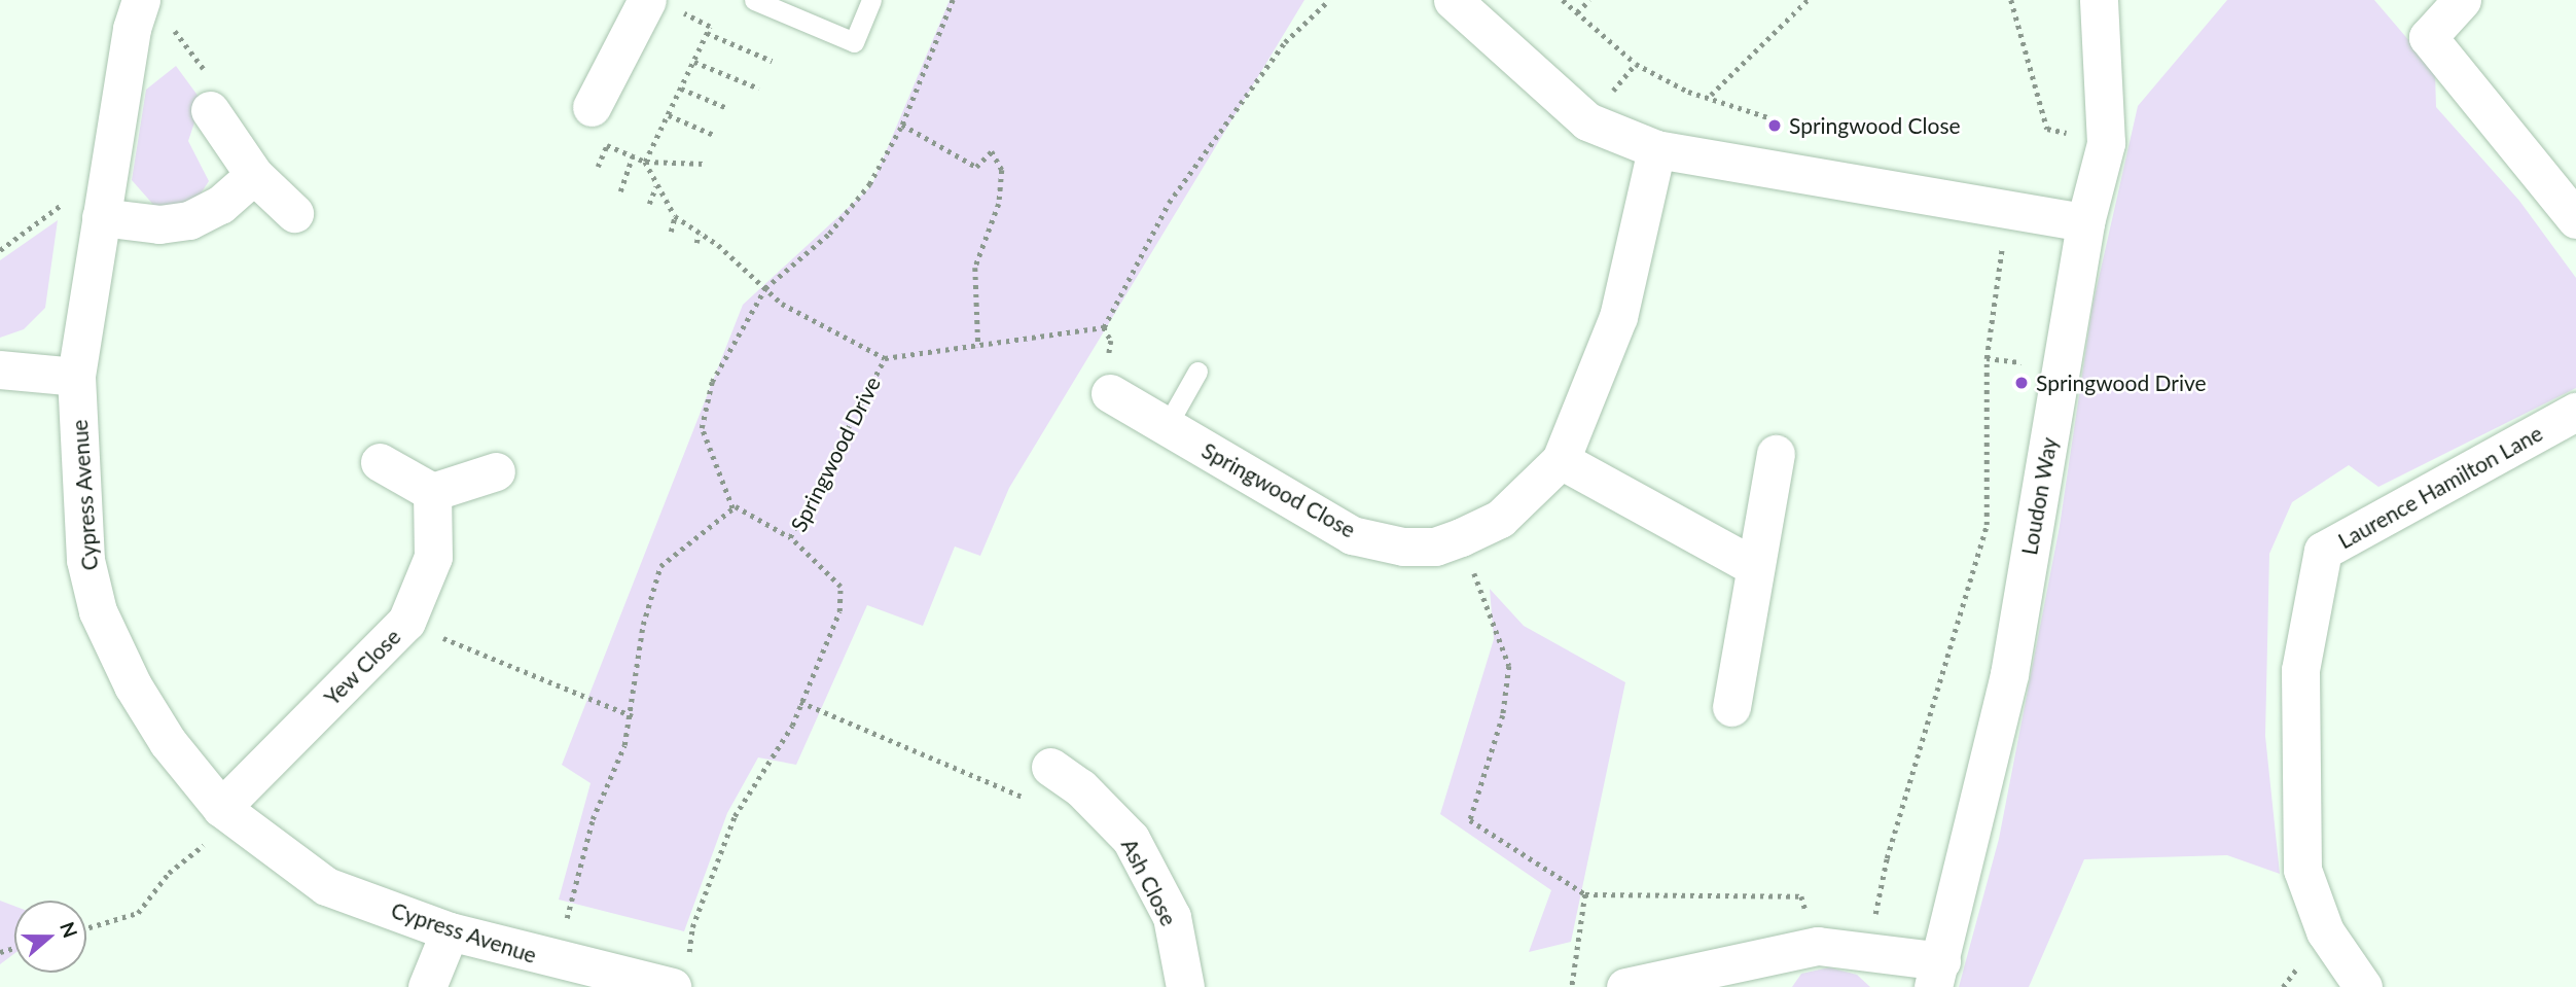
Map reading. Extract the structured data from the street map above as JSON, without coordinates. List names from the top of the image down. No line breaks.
{"streets":{"street":["Laurence Hamilton Lane","Springwood Close","Cypress Avenue","Loudon Way","Yew Close","Ash Close"],"path":["Springwood Drive"]},"crossings":[["Springwood Drive","Cypress Avenue"],["Cypress Avenue","Yew Close"]],"places":["Springwood Close","Springwood Drive"],"north":"right"}
